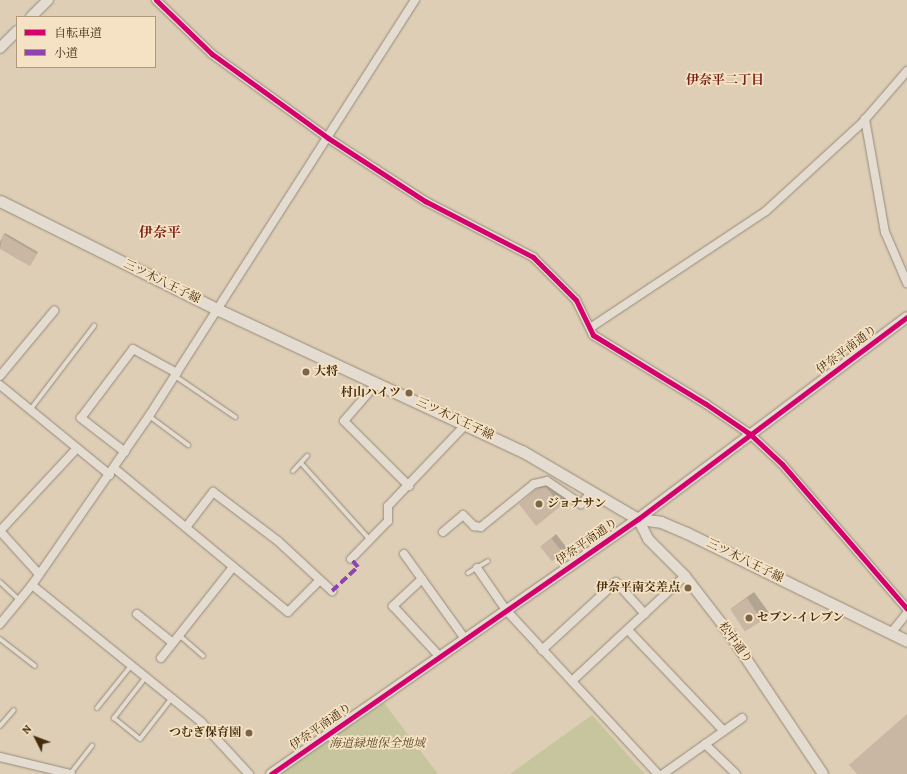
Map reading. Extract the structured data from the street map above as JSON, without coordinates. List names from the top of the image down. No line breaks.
{"streets":{"main road":["三ツ木八王子線"],"street":["伊奈平南通り","松中通り"]},"crossings":[["三ツ木八王子線","伊奈平南通り"],["三ツ木八王子線","松中通り"],["伊奈平南通り","松中通り"]],"districts":["伊奈平二丁目","伊奈平"],"parks":["海道緑地保全地域"],"places":["大将","村山ハイツ","ジョナサン","伊奈平南交差点","セブン-イレブン","つむぎ保育園"],"legend":["自転車道","小道"],"north":"top left"}
